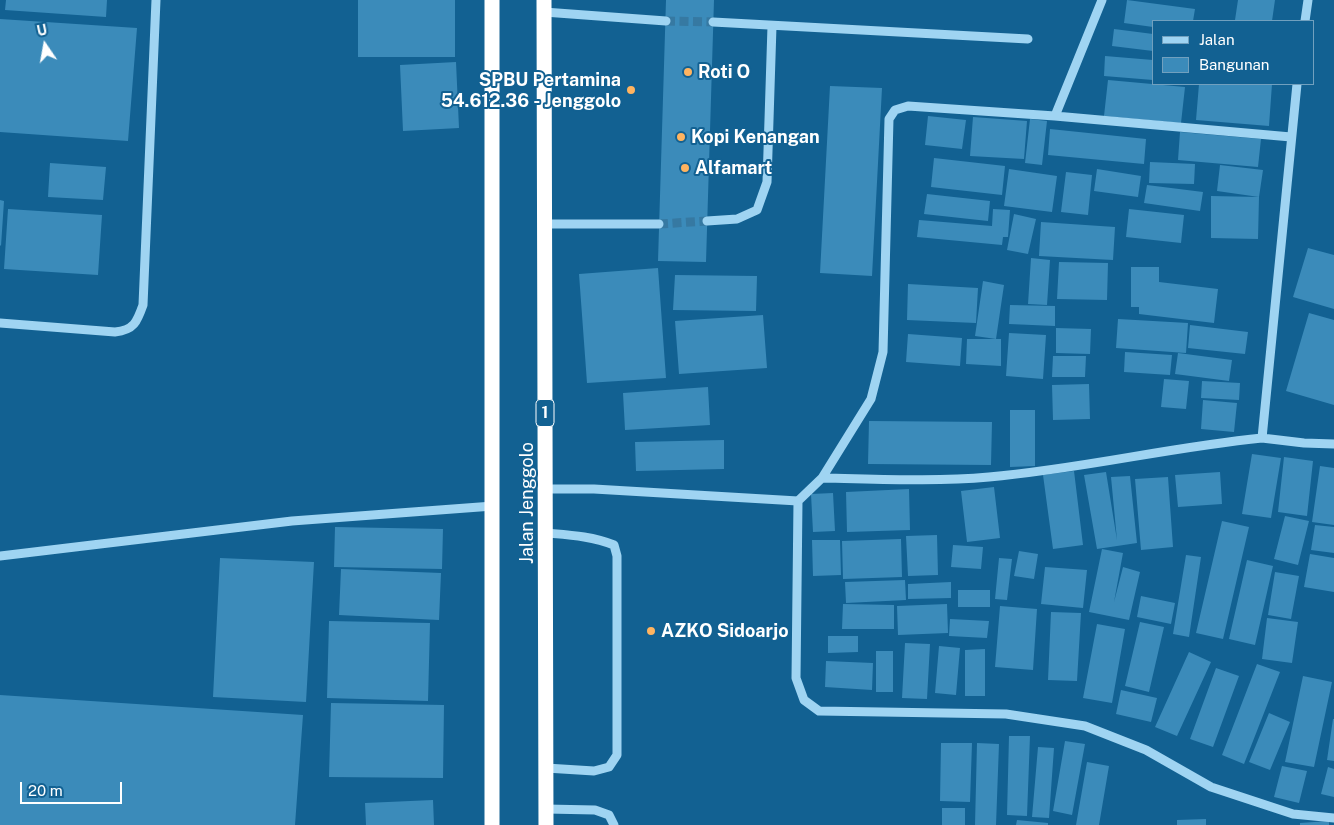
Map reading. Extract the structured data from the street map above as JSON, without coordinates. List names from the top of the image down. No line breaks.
{"streets":{"highway":["1","Jalan Jenggolo"]},"places":["Roti O","SPBU Pertamina 54.612.36 - Jenggolo","Kopi Kenangan","Alfamart","AZKO Sidoarjo"],"legend":["Jalan","Bangunan"],"scale_bar":"20 m","north":"top"}
